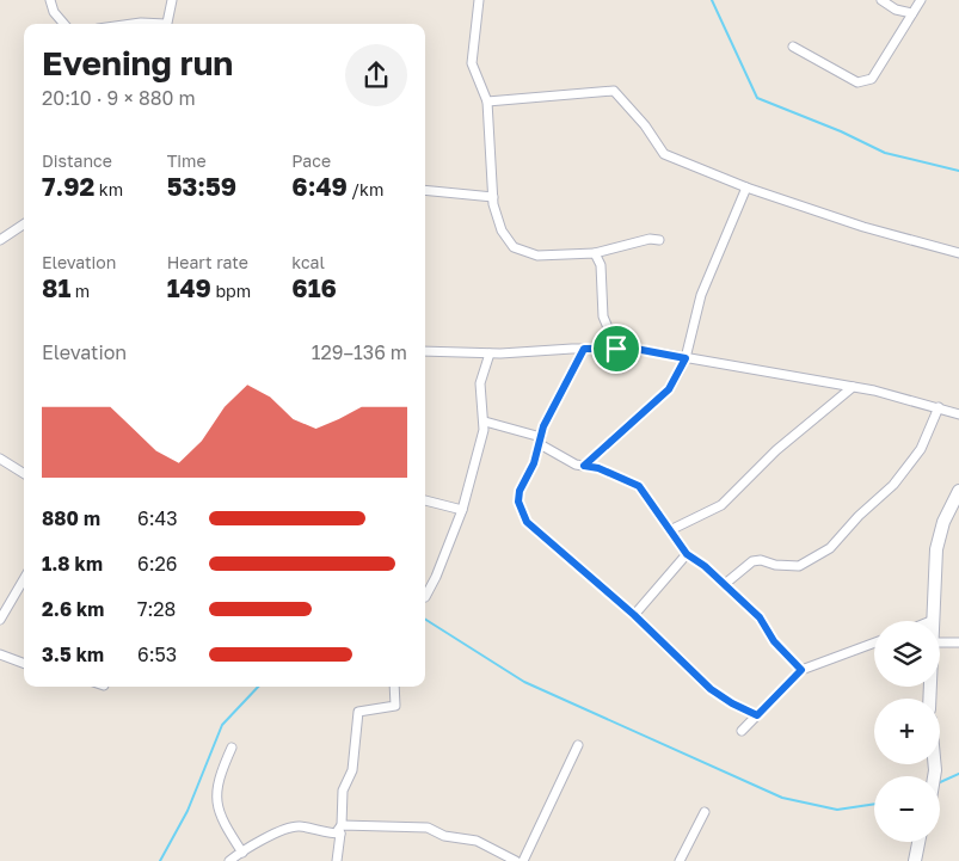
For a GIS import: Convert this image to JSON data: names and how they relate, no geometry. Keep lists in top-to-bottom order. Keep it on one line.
{"page":{"heading":["Evening run","20:10 · 9 × 880 m"],"stats":[["Distance","7.92 km"],["Time","53:59"],["Pace","6:49 /km"],["Elevation","81 m"],["Heart rate","149 bpm"],["kcal","616"]],"chart":["Elevation","129–136 m"],"list":[{"name":"880 m","note":"6:43"},{"name":"1.8 km","note":"6:26"},{"name":"2.6 km","note":"7:28"},{"name":"3.5 km","note":"6:53"}],"map_buttons":["+","−"]}}
